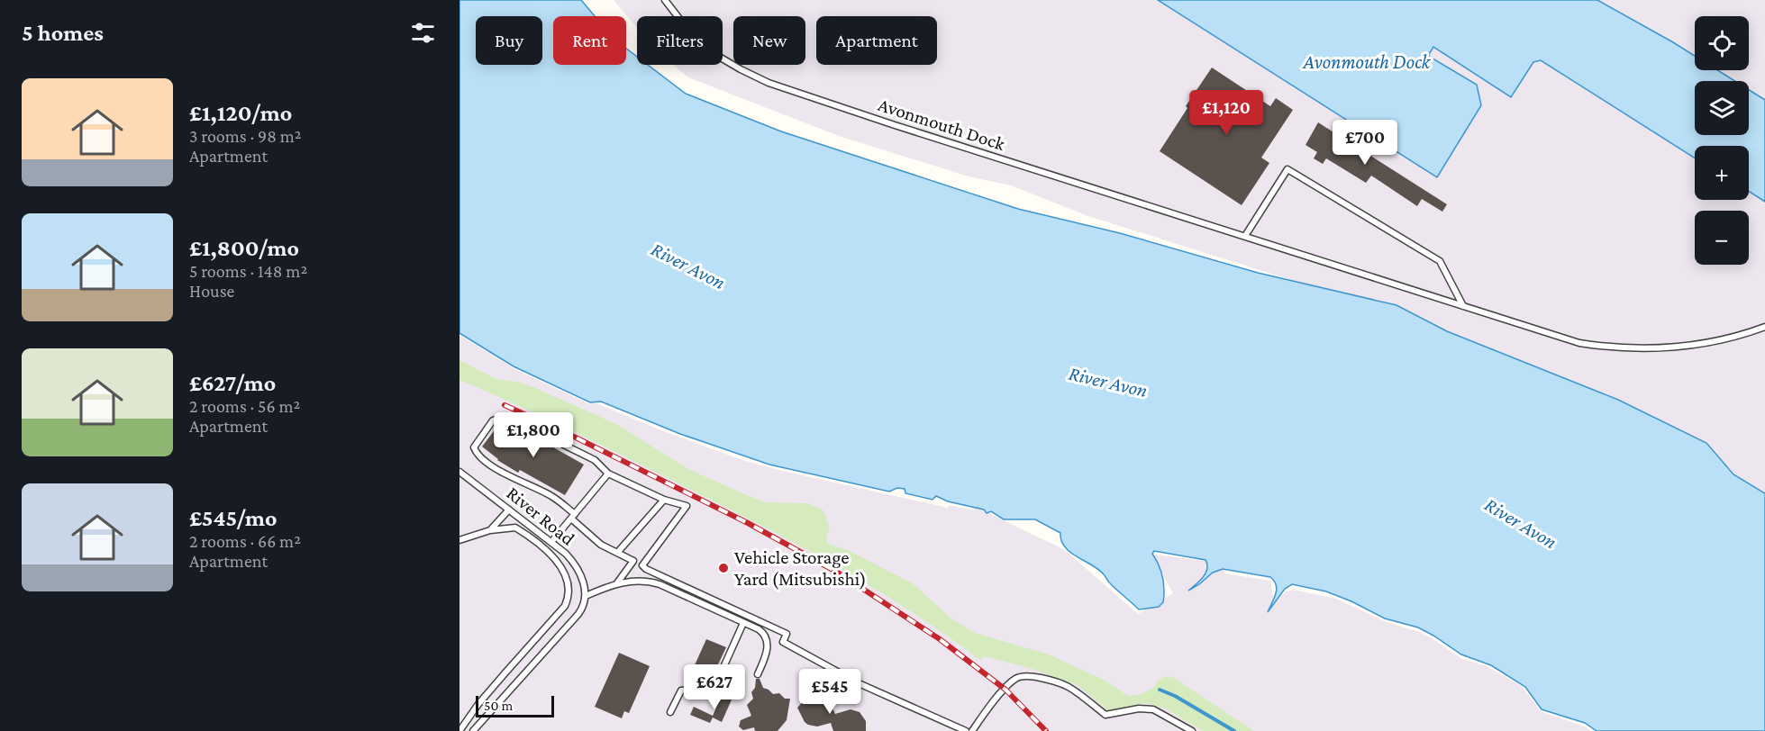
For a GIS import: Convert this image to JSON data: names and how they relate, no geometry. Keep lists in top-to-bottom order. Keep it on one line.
{"streets":{"lane":["Avonmouth Dock","River Road"]},"water":["Avonmouth Dock","River Avon"],"places":["Vehicle Storage Yard (Mitsubishi)"],"scale_bar":"50 m","page":{"heading":"5 homes","map_buttons":["+","−"],"chip":["Buy","Rent","Filters","New","Apartment"],"list":[{"name":"£1,120/mo","note":"3 rooms · 98 m² · Apartment"},{"name":"£1,800/mo","note":"5 rooms · 148 m² · House"},{"name":"£627/mo","note":"2 rooms · 56 m² · Apartment"},{"name":"£545/mo","note":"2 rooms · 66 m² · Apartment"}],"price":["£1,120","£700","£1,800","£627","£545"],"scale":"50 m"}}
